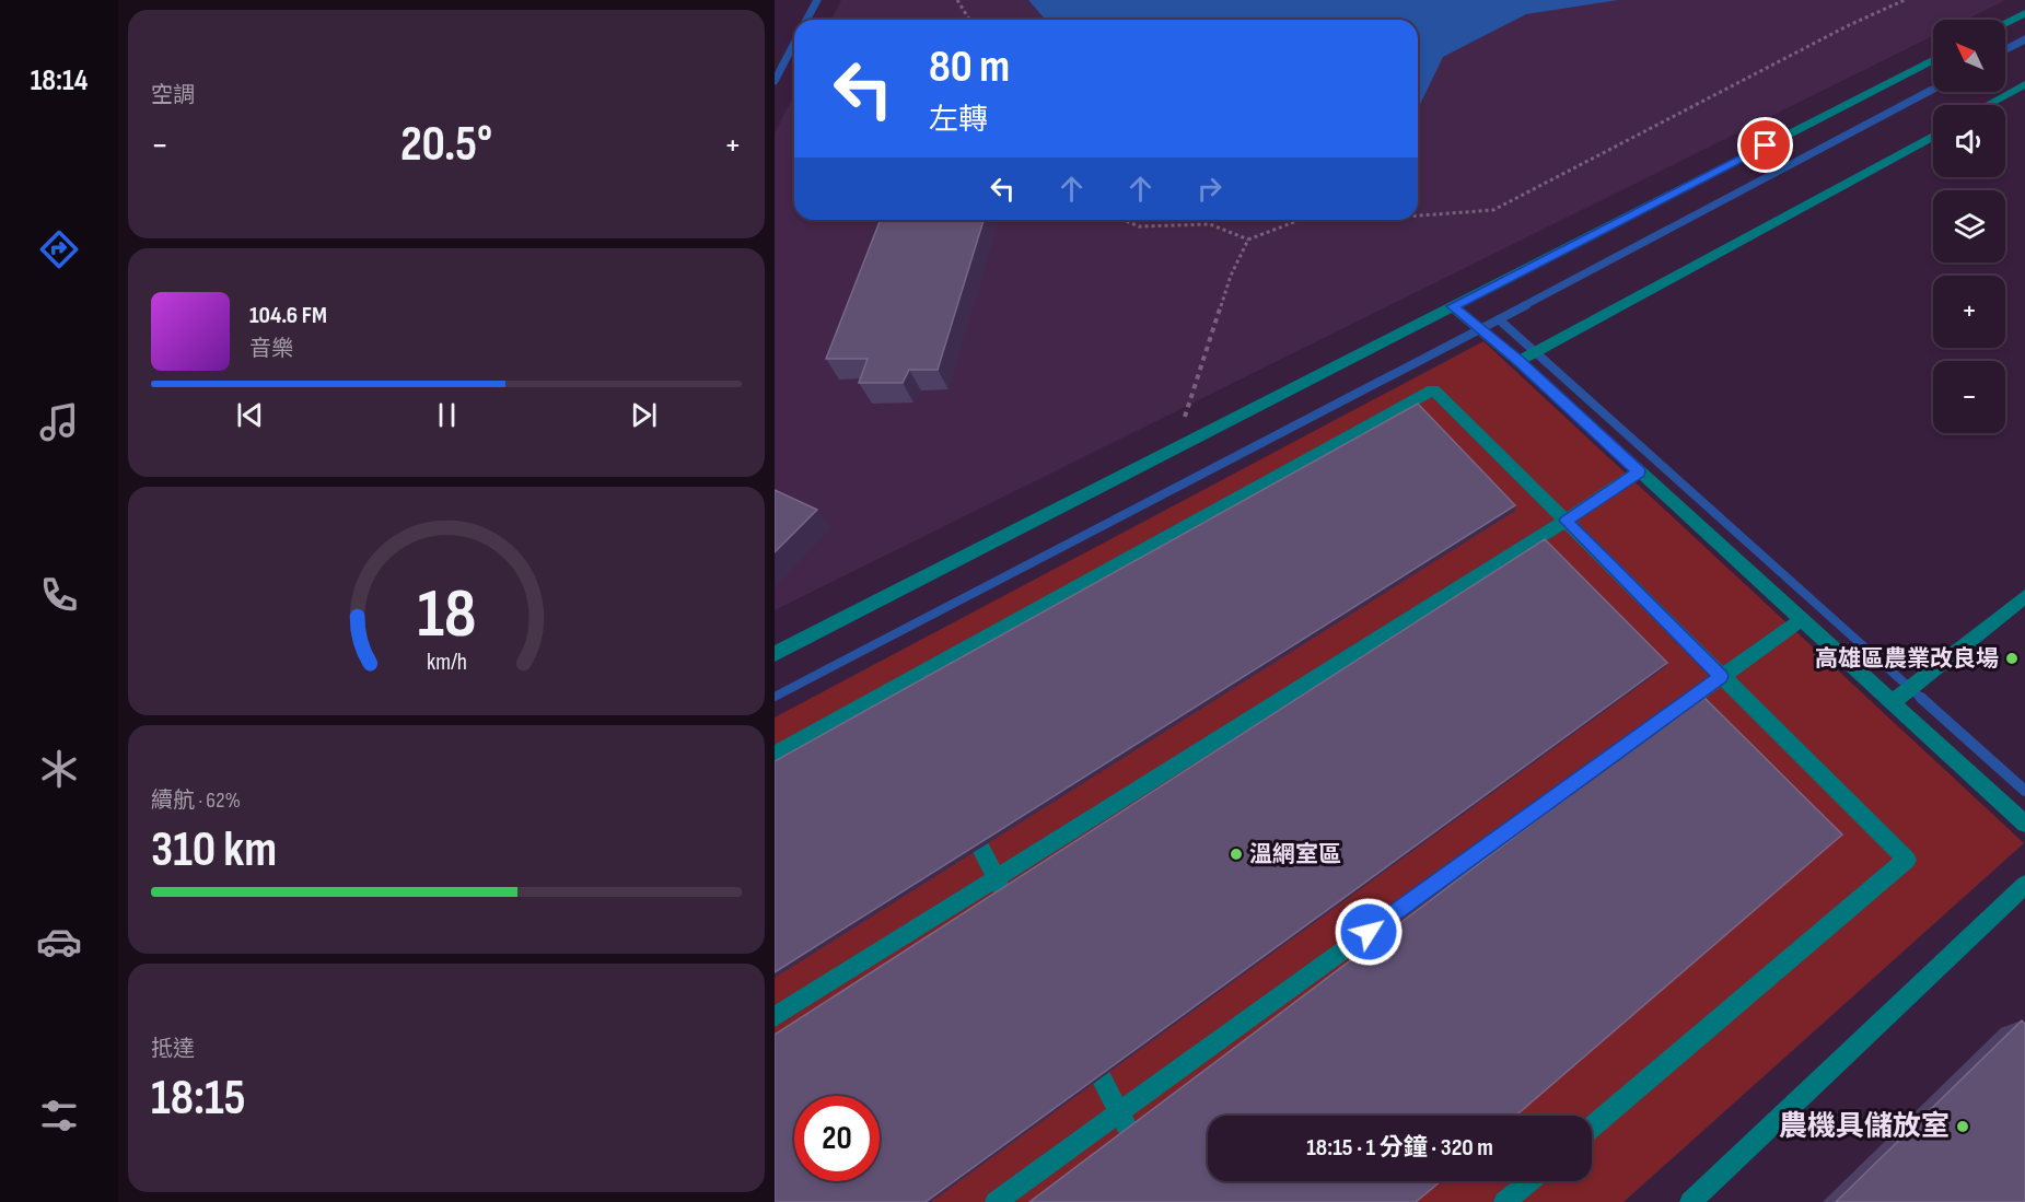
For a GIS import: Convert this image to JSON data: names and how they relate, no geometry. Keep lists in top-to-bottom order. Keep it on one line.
{"places":["高雄區農業改良場","溫網室區","農機具儲放室"],"north":"top left","page":{"tabs":"18:14","tile":["空調",["續航 · 62%","310 km"],["抵達","18:15"]],"map_buttons":["+","−"],"turn":["80 m","左轉"],"heat":["−","20.5°","+"],"song":["104.6 FM","音樂"],"limit":"20","trip":"18:15 · 1 分鐘 · 320 m","gauge":["18","km/h"]}}
